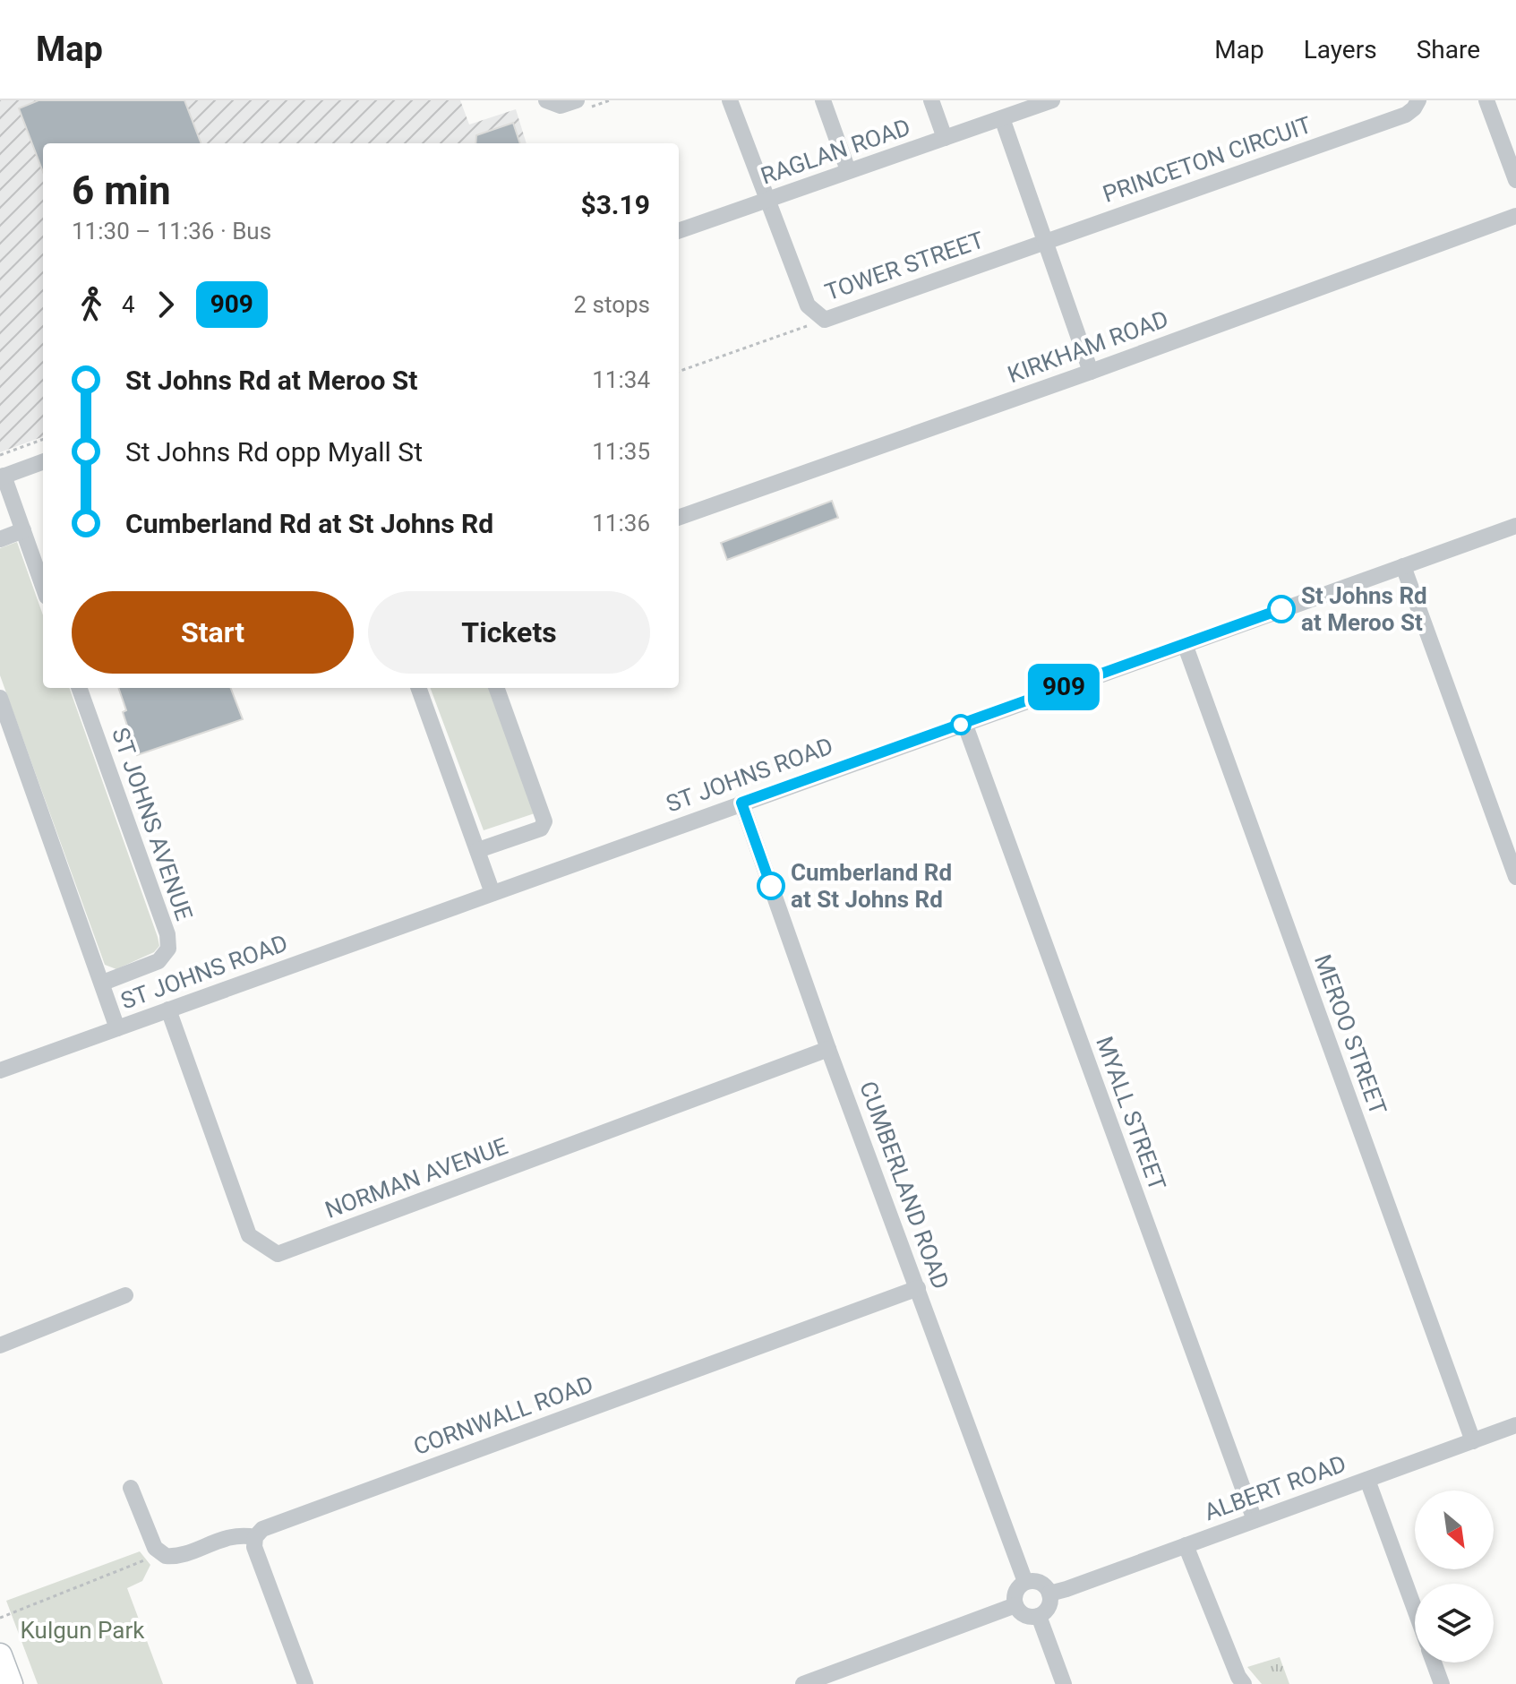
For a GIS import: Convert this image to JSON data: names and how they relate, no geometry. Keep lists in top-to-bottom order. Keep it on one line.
{"streets":{"street":["RAGLAN ROAD","PRINCETON CIRCUIT","TOWER STREET","KIRKHAM ROAD","ST JOHNS ROAD","ST JOHNS AVENUE","MEROO STREET","MYALL STREET","NORMAN AVENUE","CUMBERLAND ROAD","CORNWALL ROAD","ALBERT ROAD"]},"crossings":[["RAGLAN ROAD","TOWER STREET"],["PRINCETON CIRCUIT","TOWER STREET"],["ST JOHNS ROAD","MEROO STREET"],["ST JOHNS ROAD","MYALL STREET"],["ST JOHNS ROAD","NORMAN AVENUE"],["ST JOHNS ROAD","CUMBERLAND ROAD"],["MEROO STREET","ALBERT ROAD"],["MYALL STREET","ALBERT ROAD"],["NORMAN AVENUE","CUMBERLAND ROAD"],["CUMBERLAND ROAD","CORNWALL ROAD"],["CUMBERLAND ROAD","ALBERT ROAD"]],"parks":["Kulgun Park"],"places":["St Johns Rd at Meroo St","Cumberland Rd at St Johns Rd"],"lines":["bus line 909"],"north":"bottom right","page":{"header":"Map","nav":["Map","Layers","Share"],"on_map":"909","heading":["6 min","11:30 – 11:36 · Bus","$3.19"],"legs":["4","909","2 stops"],"list":[{"name":"St Johns Rd at Meroo St","value":"11:34"},{"name":"St Johns Rd opp Myall St","value":"11:35"},{"name":"Cumberland Rd at St Johns Rd","value":"11:36"}],"buttons":["Start","Tickets"]}}
